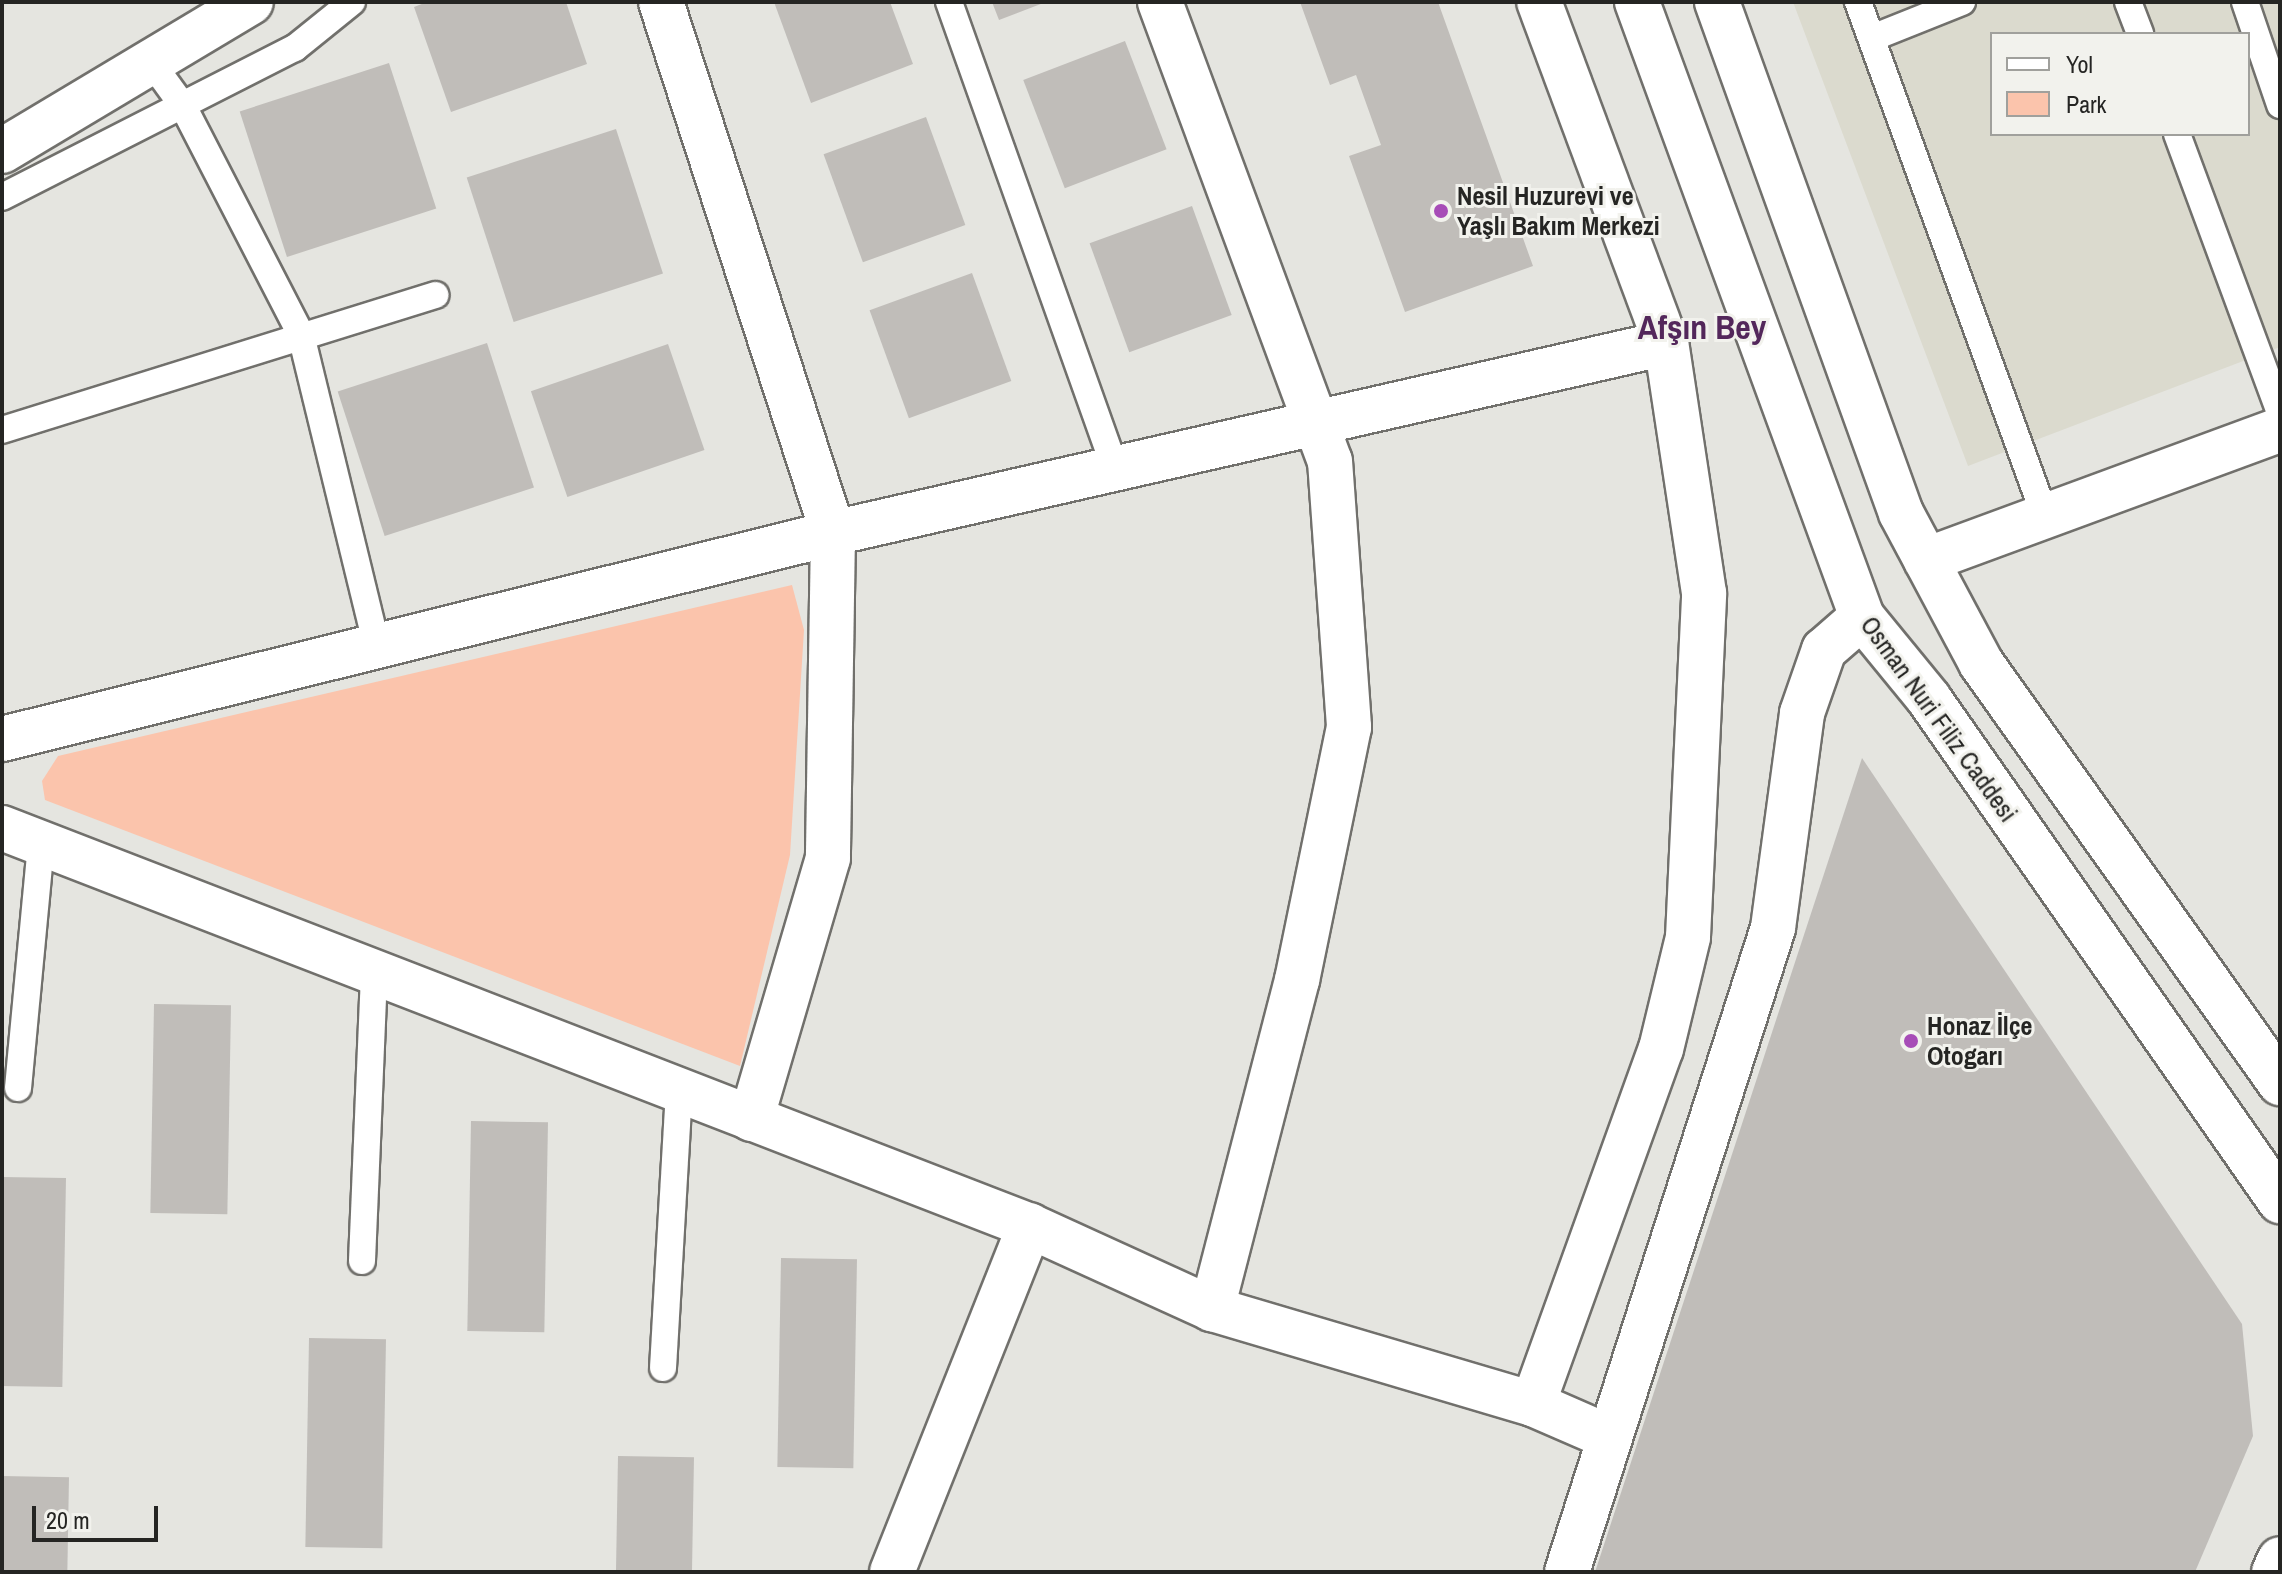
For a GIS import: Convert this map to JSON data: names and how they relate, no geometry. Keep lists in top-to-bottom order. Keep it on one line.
{"streets":{"street":["Osman Nuri Filiz Caddesi"]},"districts":["Afşın Bey"],"places":["Nesil Huzurevi ve Yaşlı Bakım Merkezi","Honaz İlçe Otogarı"],"legend":["Yol","Park"],"scale_bar":"20 m"}
